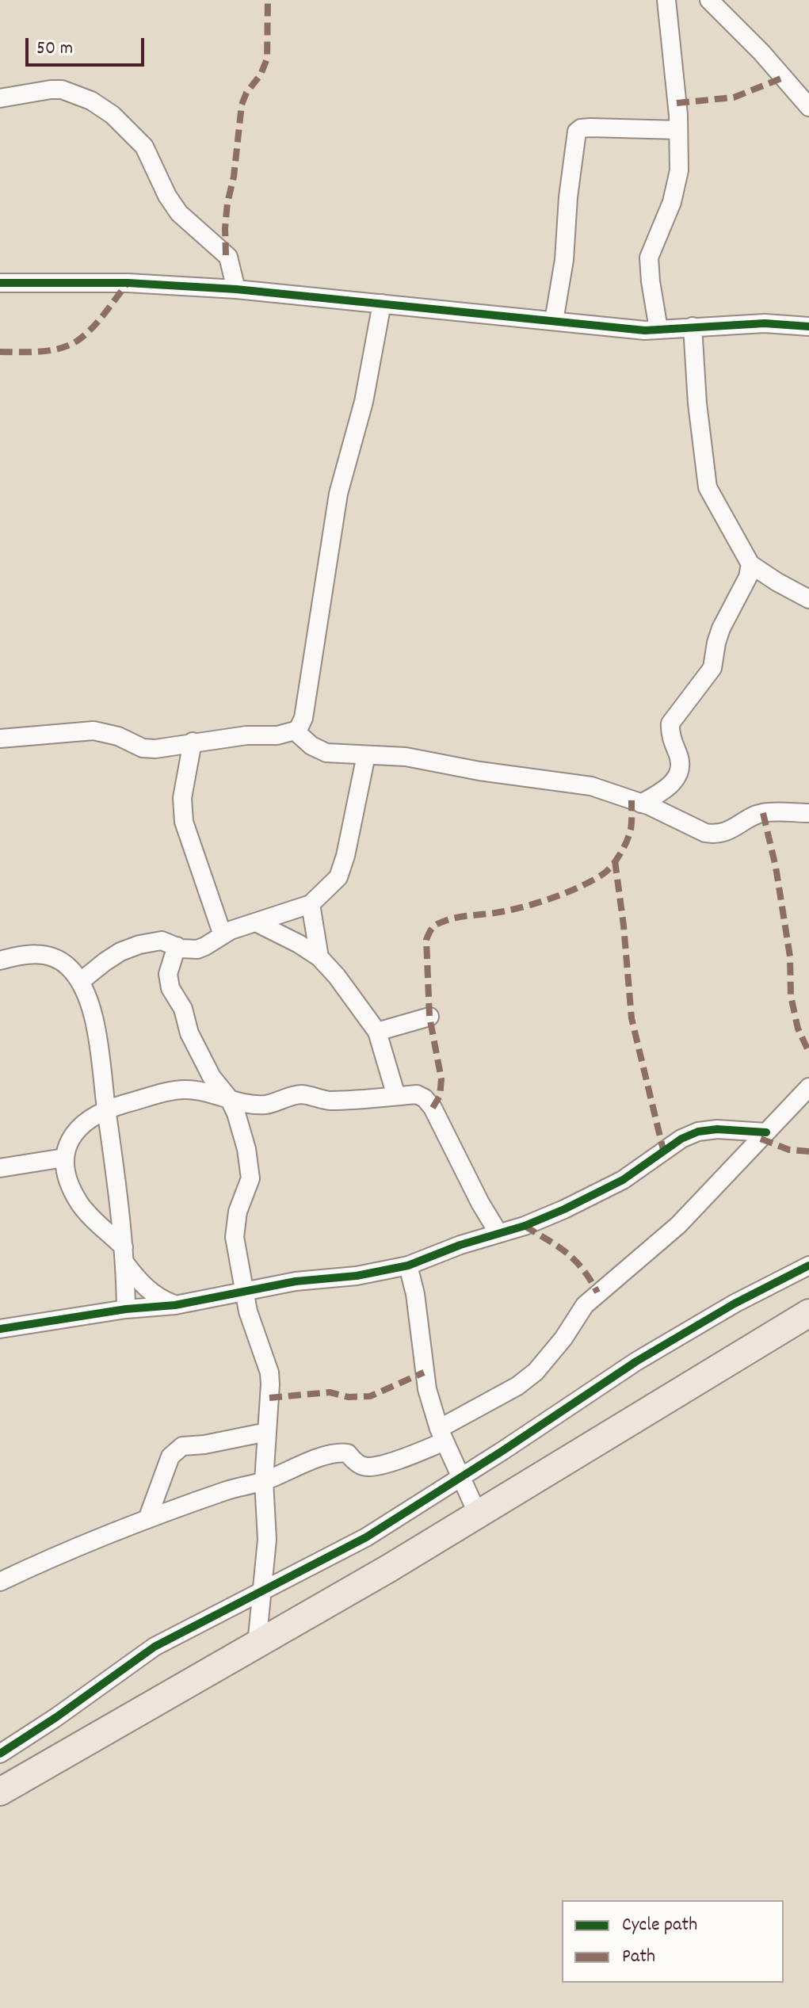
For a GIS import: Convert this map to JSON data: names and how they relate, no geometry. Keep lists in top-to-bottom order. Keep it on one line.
{"legend":["Cycle path","Path"],"scale_bar":"50 m"}
